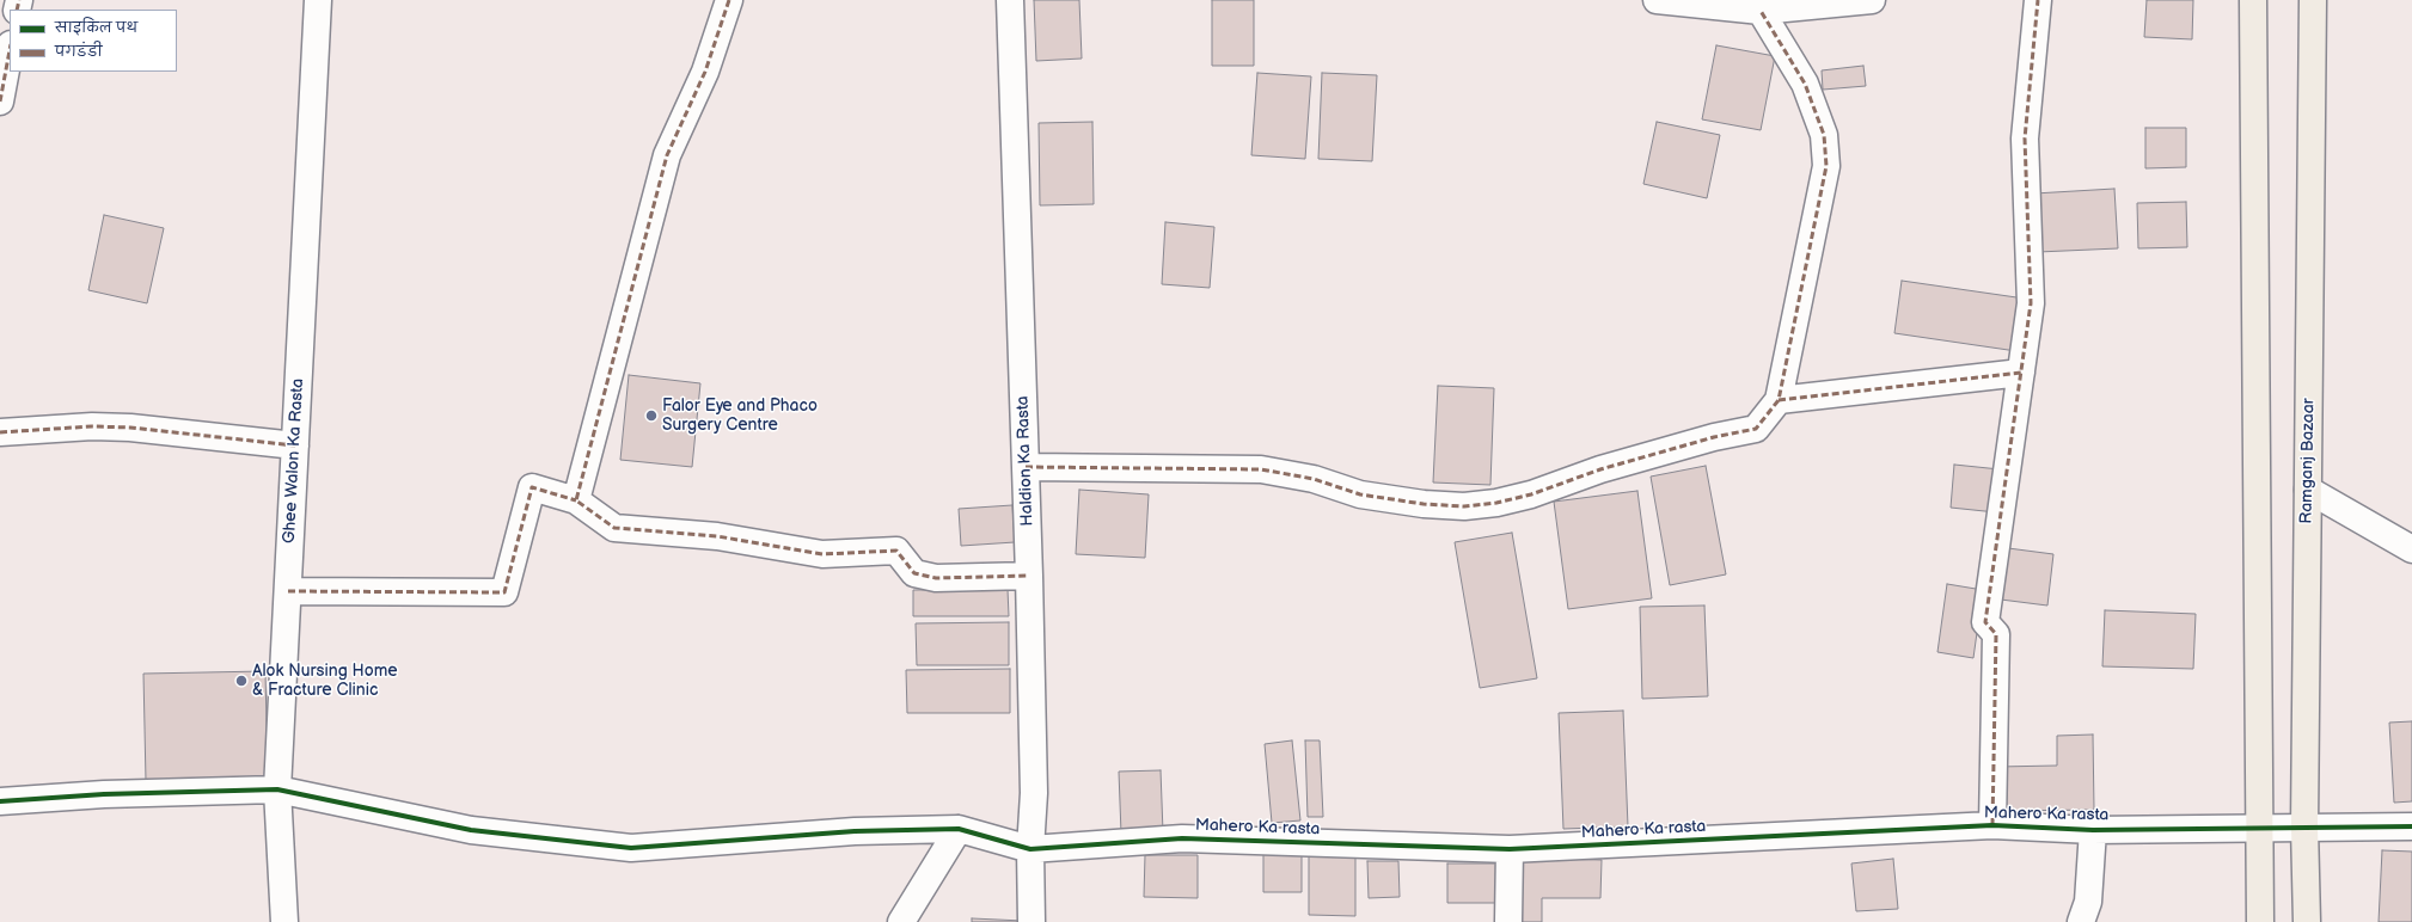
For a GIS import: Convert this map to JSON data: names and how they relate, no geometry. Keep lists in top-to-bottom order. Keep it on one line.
{"streets":{"main road":["Ramganj Bazaar"],"street":["Ghee Walon Ka Rasta","Haldion Ka Rasta","Mahero Ka rasta"]},"crossings":[["Ghee Walon Ka Rasta","Mahero Ka rasta"],["Haldion Ka Rasta","Mahero Ka rasta"],["Ramganj Bazaar","Mahero Ka rasta"]],"places":["Falor Eye and Phaco Surgery Centre","Alok Nursing Home & Fracture Clinic"],"legend":["साइकिल पथ","पगडंडी"]}
